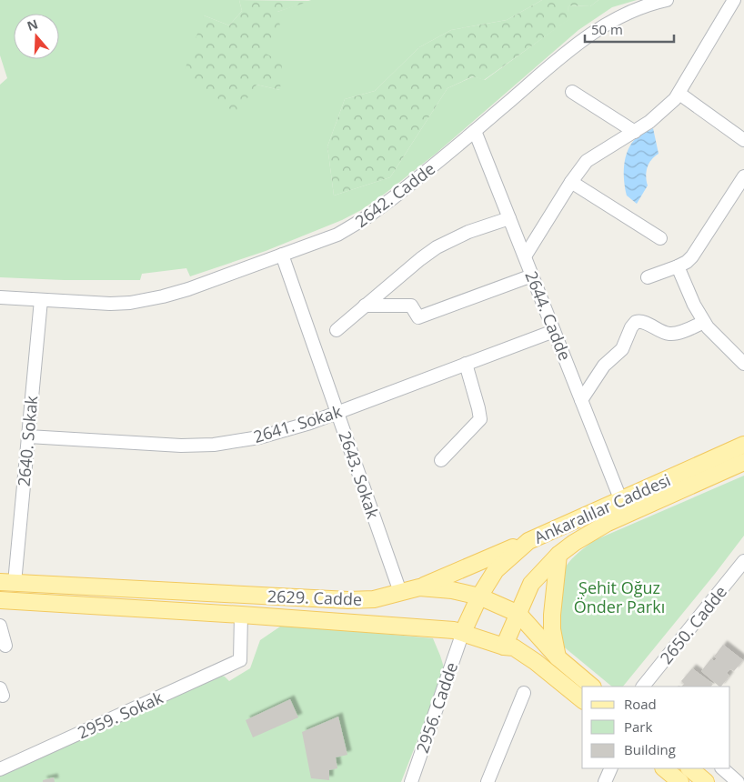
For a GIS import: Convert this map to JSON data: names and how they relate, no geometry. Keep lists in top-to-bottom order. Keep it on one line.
{"streets":{"main road":["Ankaralılar Caddesi","2629. Cadde"],"street":["2642. Cadde","2644. Cadde","2641. Sokak","2640. Sokak","2643. Sokak","2650. Cadde","2956. Cadde","2959. Sokak"]},"crossings":[["2642. Cadde","2644. Cadde"],["2642. Cadde","2640. Sokak"],["2642. Cadde","2643. Sokak"],["2644. Cadde","2641. Sokak"],["2644. Cadde","Ankaralılar Caddesi"],["2641. Sokak","2640. Sokak"],["2641. Sokak","2643. Sokak"],["2640. Sokak","2629. Cadde"],["2643. Sokak","2629. Cadde"],["Ankaralılar Caddesi","2629. Cadde"],["Ankaralılar Caddesi","2956. Cadde"],["2629. Cadde","2956. Cadde"],["2629. Cadde","2959. Sokak"]],"parks":["Şehit Oğuz Önder Parkı"],"legend":["Road","Park","Building"],"scale_bar":"50 m","north":"top"}
